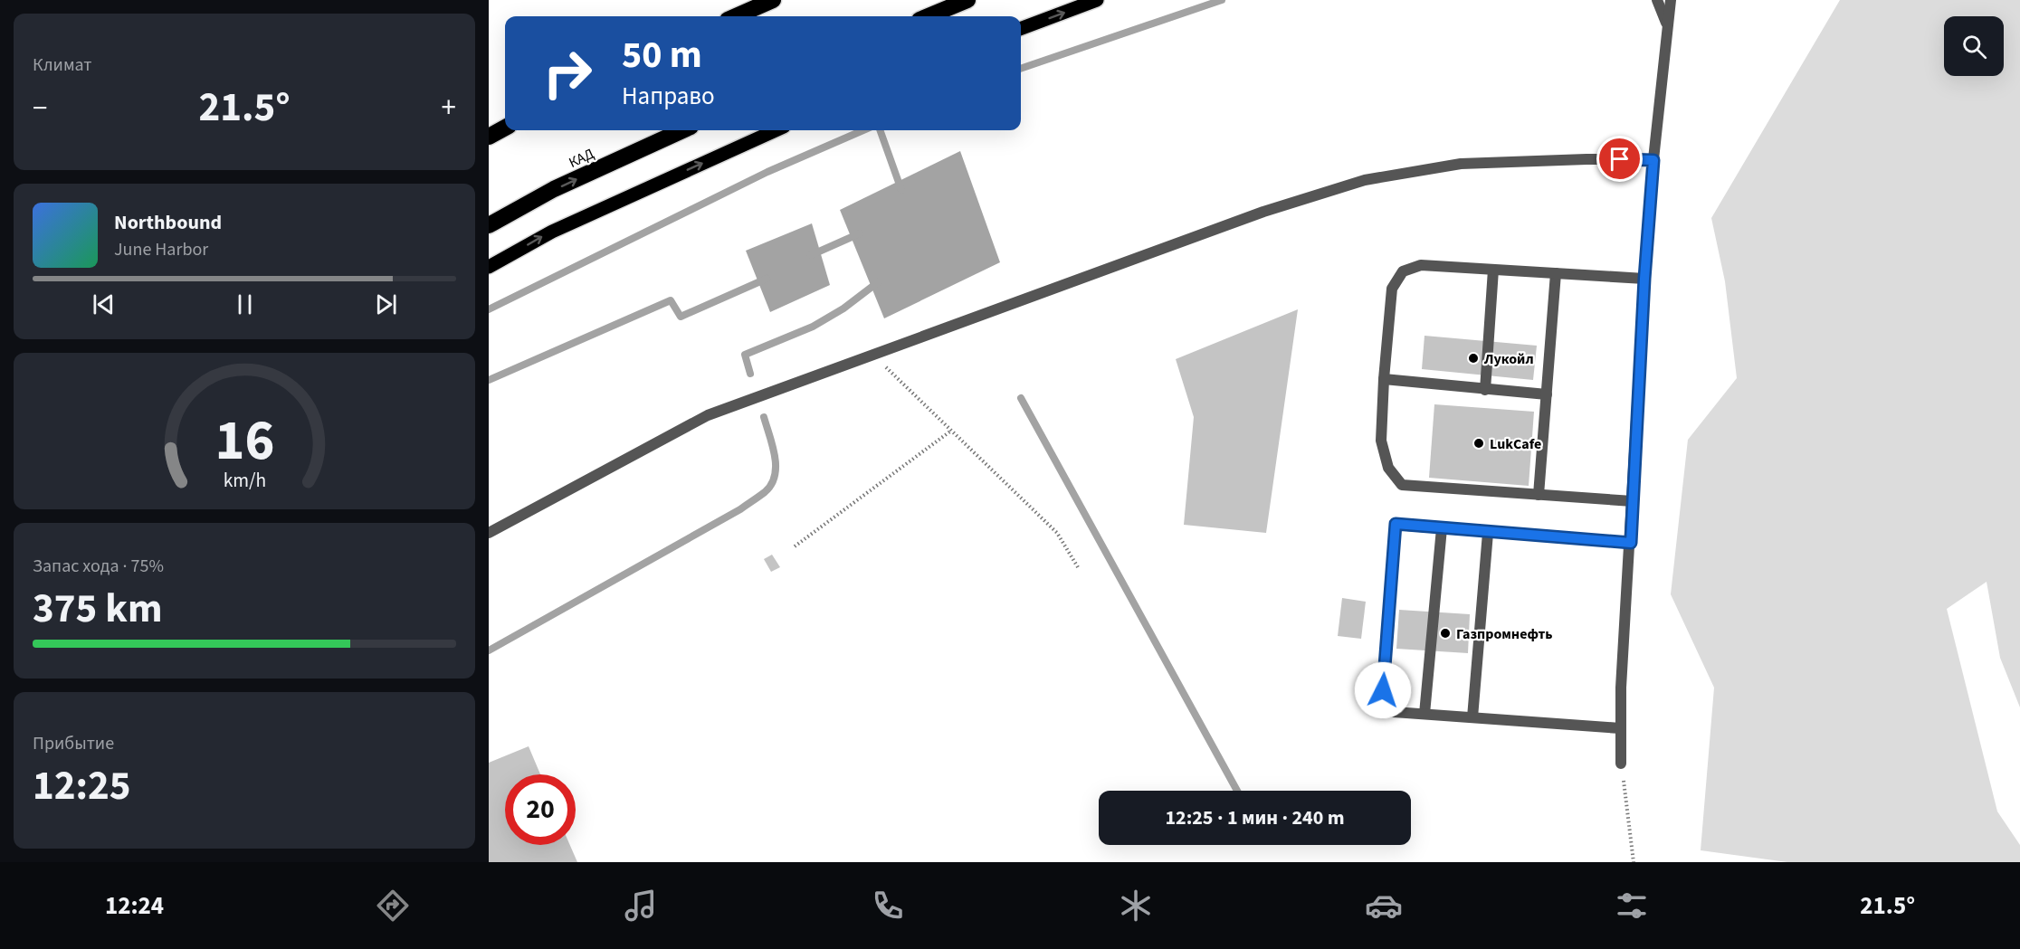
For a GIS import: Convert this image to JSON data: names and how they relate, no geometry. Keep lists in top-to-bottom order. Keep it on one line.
{"streets":{"highway":["КАД"]},"one_way":["КАД"],"places":["Лукойл","LukCafe","Газпромнефть"],"page":{"tile":["Климат",["Запас хода · 75%","375 km"],["Прибытие","12:25"]],"turn":["50 m","Направо"],"heat":["−","21.5°","+"],"song":["Northbound","June Harbor"],"limit":"20","trip":"12:25 · 1 мин · 240 m","tabs":["12:24","21.5°"],"gauge":["16","km/h"]}}
